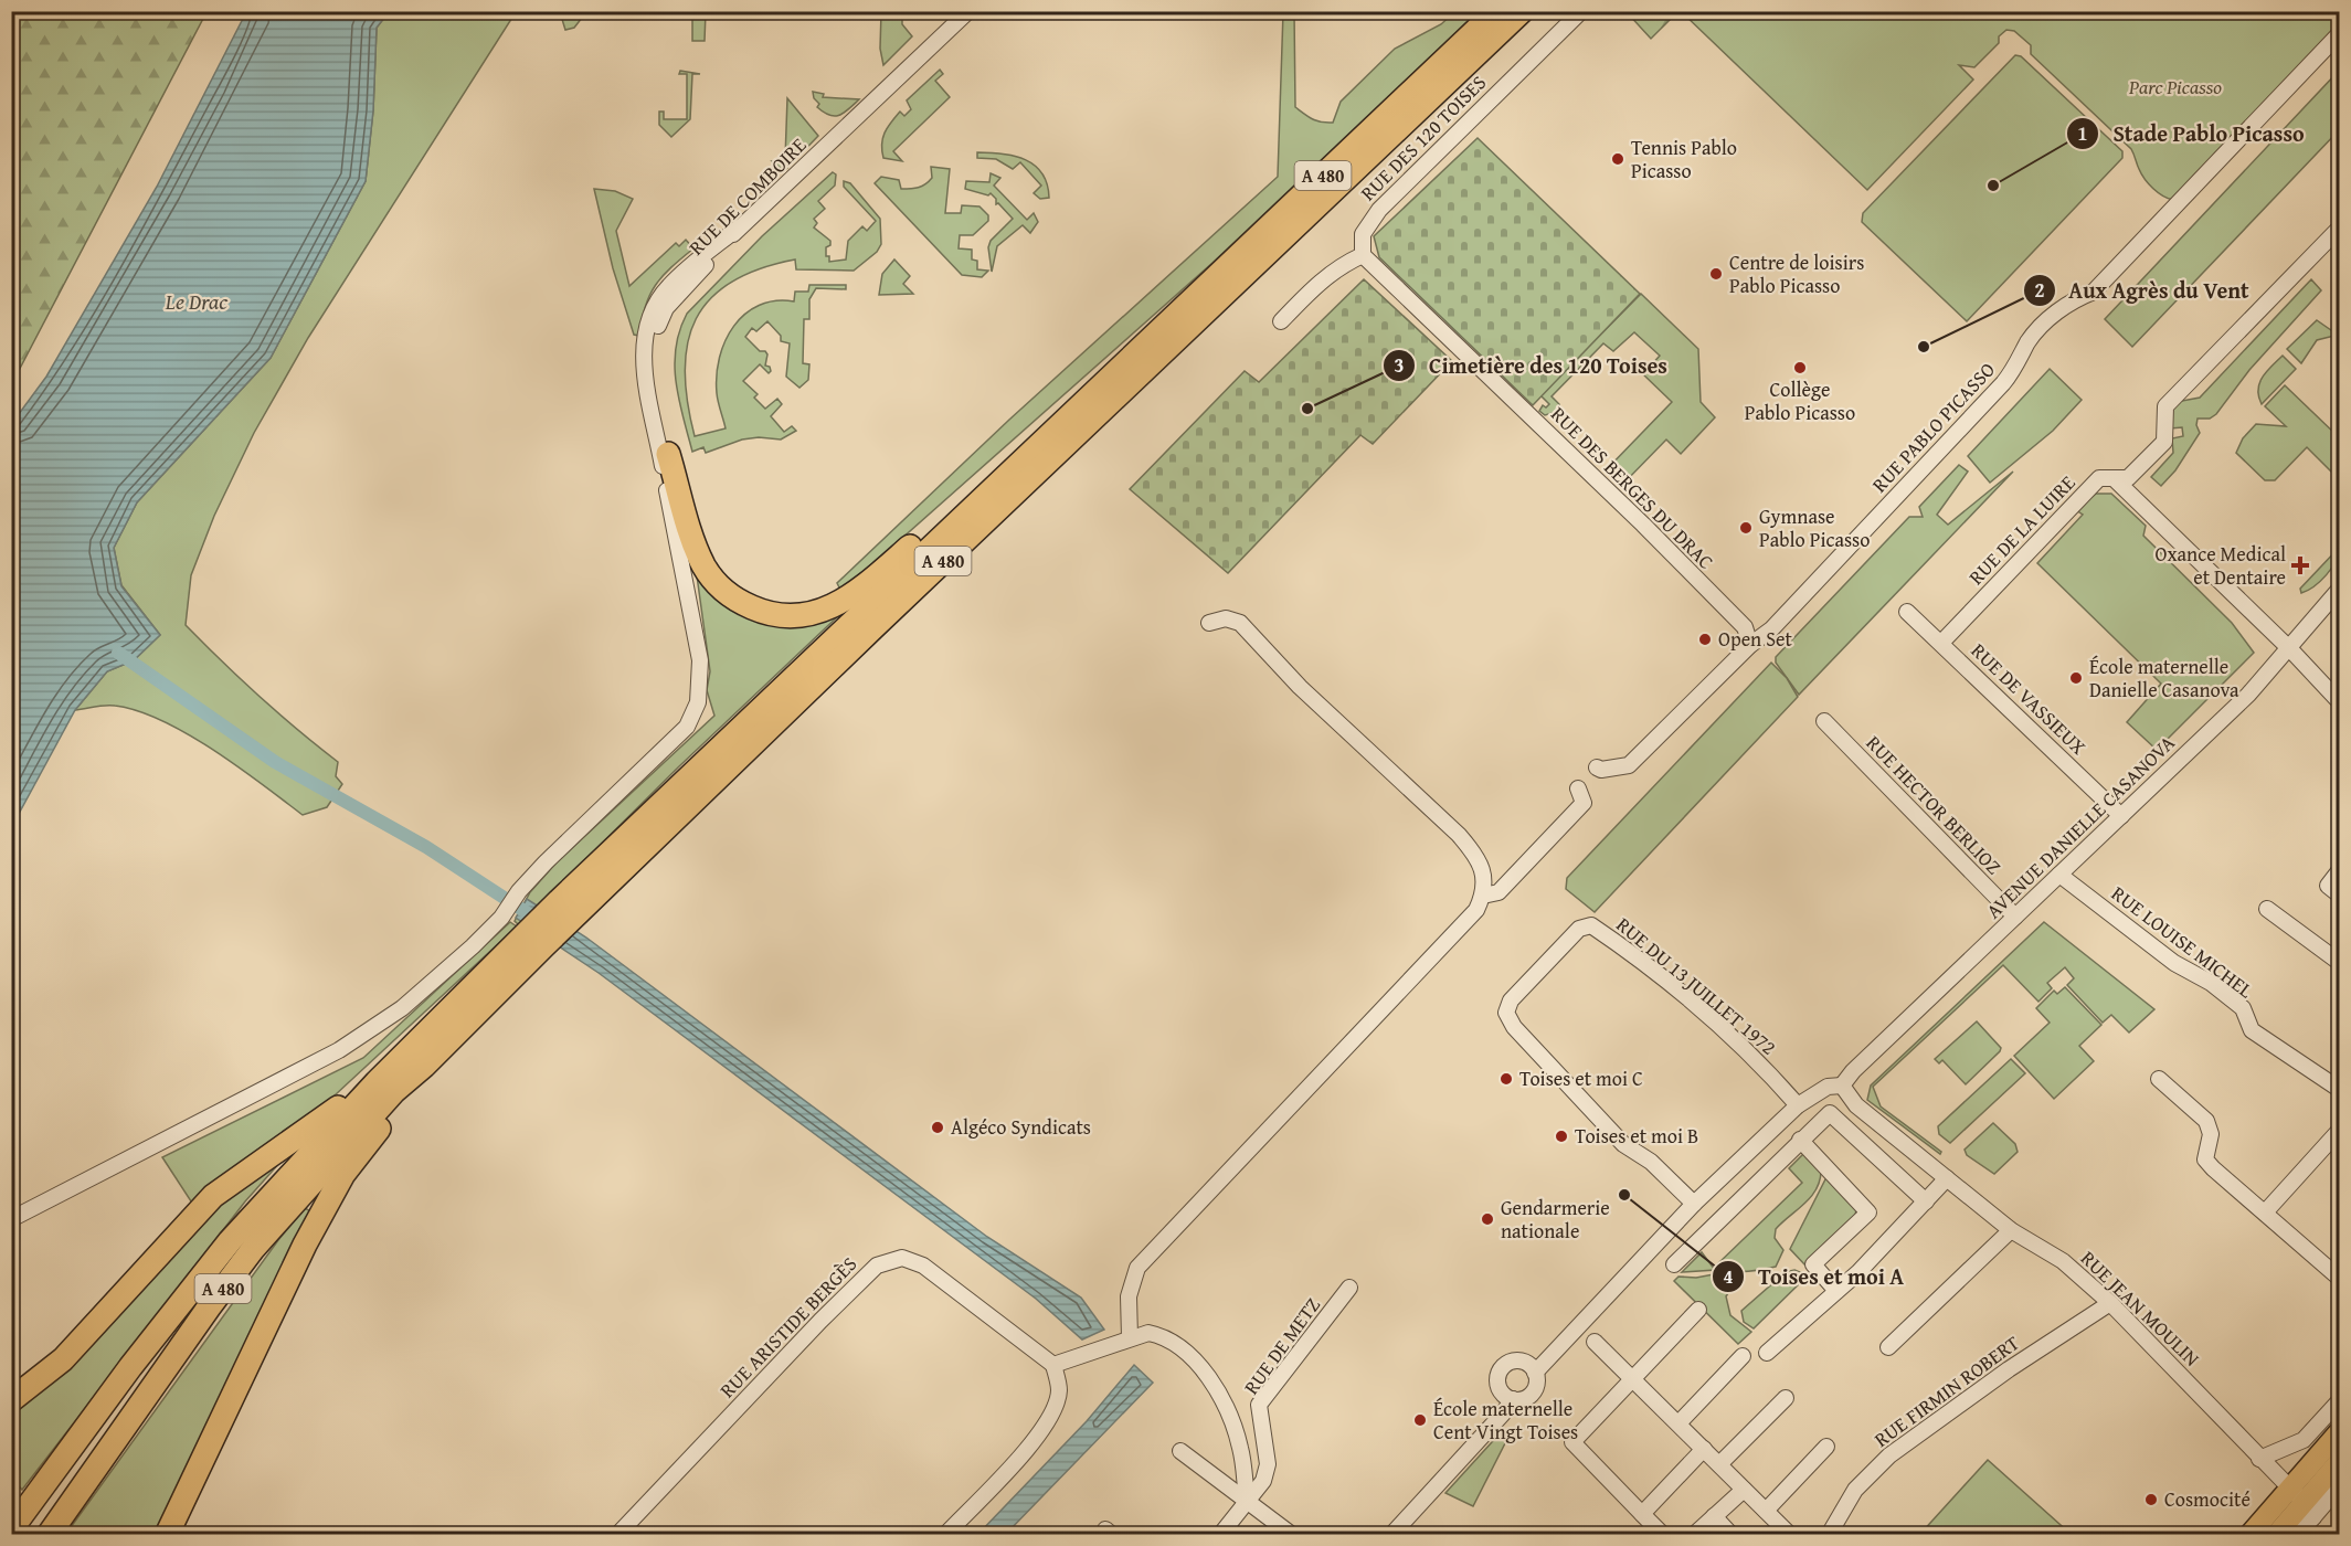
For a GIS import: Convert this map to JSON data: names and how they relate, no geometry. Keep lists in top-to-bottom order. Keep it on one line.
{"streets":{"highway":["A 480"],"street":["RUE DES 120 TOISES","RUE DE COMBOIRE","RUE PABLO PICASSO","RUE DES BERGES DU DRAC","RUE DE LA LUIRE","RUE DE VASSIEUX","RUE HECTOR BERLIOZ","AVENUE DANIELLE CASANOVA","RUE LOUISE MICHEL","RUE DU 13 JUILLET 1972","RUE JEAN MOULIN","RUE ARISTIDE BERGÈS","RUE DE METZ","RUE FIRMIN ROBERT"]},"crossings":[["RUE DES 120 TOISES","RUE DES BERGES DU DRAC"],["RUE PABLO PICASSO","RUE DES BERGES DU DRAC"],["RUE DE LA LUIRE","RUE DE VASSIEUX"],["RUE DE VASSIEUX","AVENUE DANIELLE CASANOVA"],["RUE HECTOR BERLIOZ","AVENUE DANIELLE CASANOVA"],["AVENUE DANIELLE CASANOVA","RUE LOUISE MICHEL"],["AVENUE DANIELLE CASANOVA","RUE JEAN MOULIN"],["RUE JEAN MOULIN","RUE FIRMIN ROBERT"]],"water":["Le Drac"],"parks":["Parc Picasso"],"places":{"other":["Tennis Pablo Picasso","Stade Pablo Picasso","Centre de loisirs Pablo Picasso","Aux Agrès du Vent","Collège Pablo Picasso","Cimetière des 120 Toises","Gymnase Pablo Picasso","Open Set","École maternelle Danielle Casanova","Toises et moi C","Algéco Syndicats","Toises et moi B","Toises et moi A","Gendarmerie nationale","École maternelle Cent Vingt Toises","Cosmocité"],"health":["Oxance Medical et Dentaire"]}}
